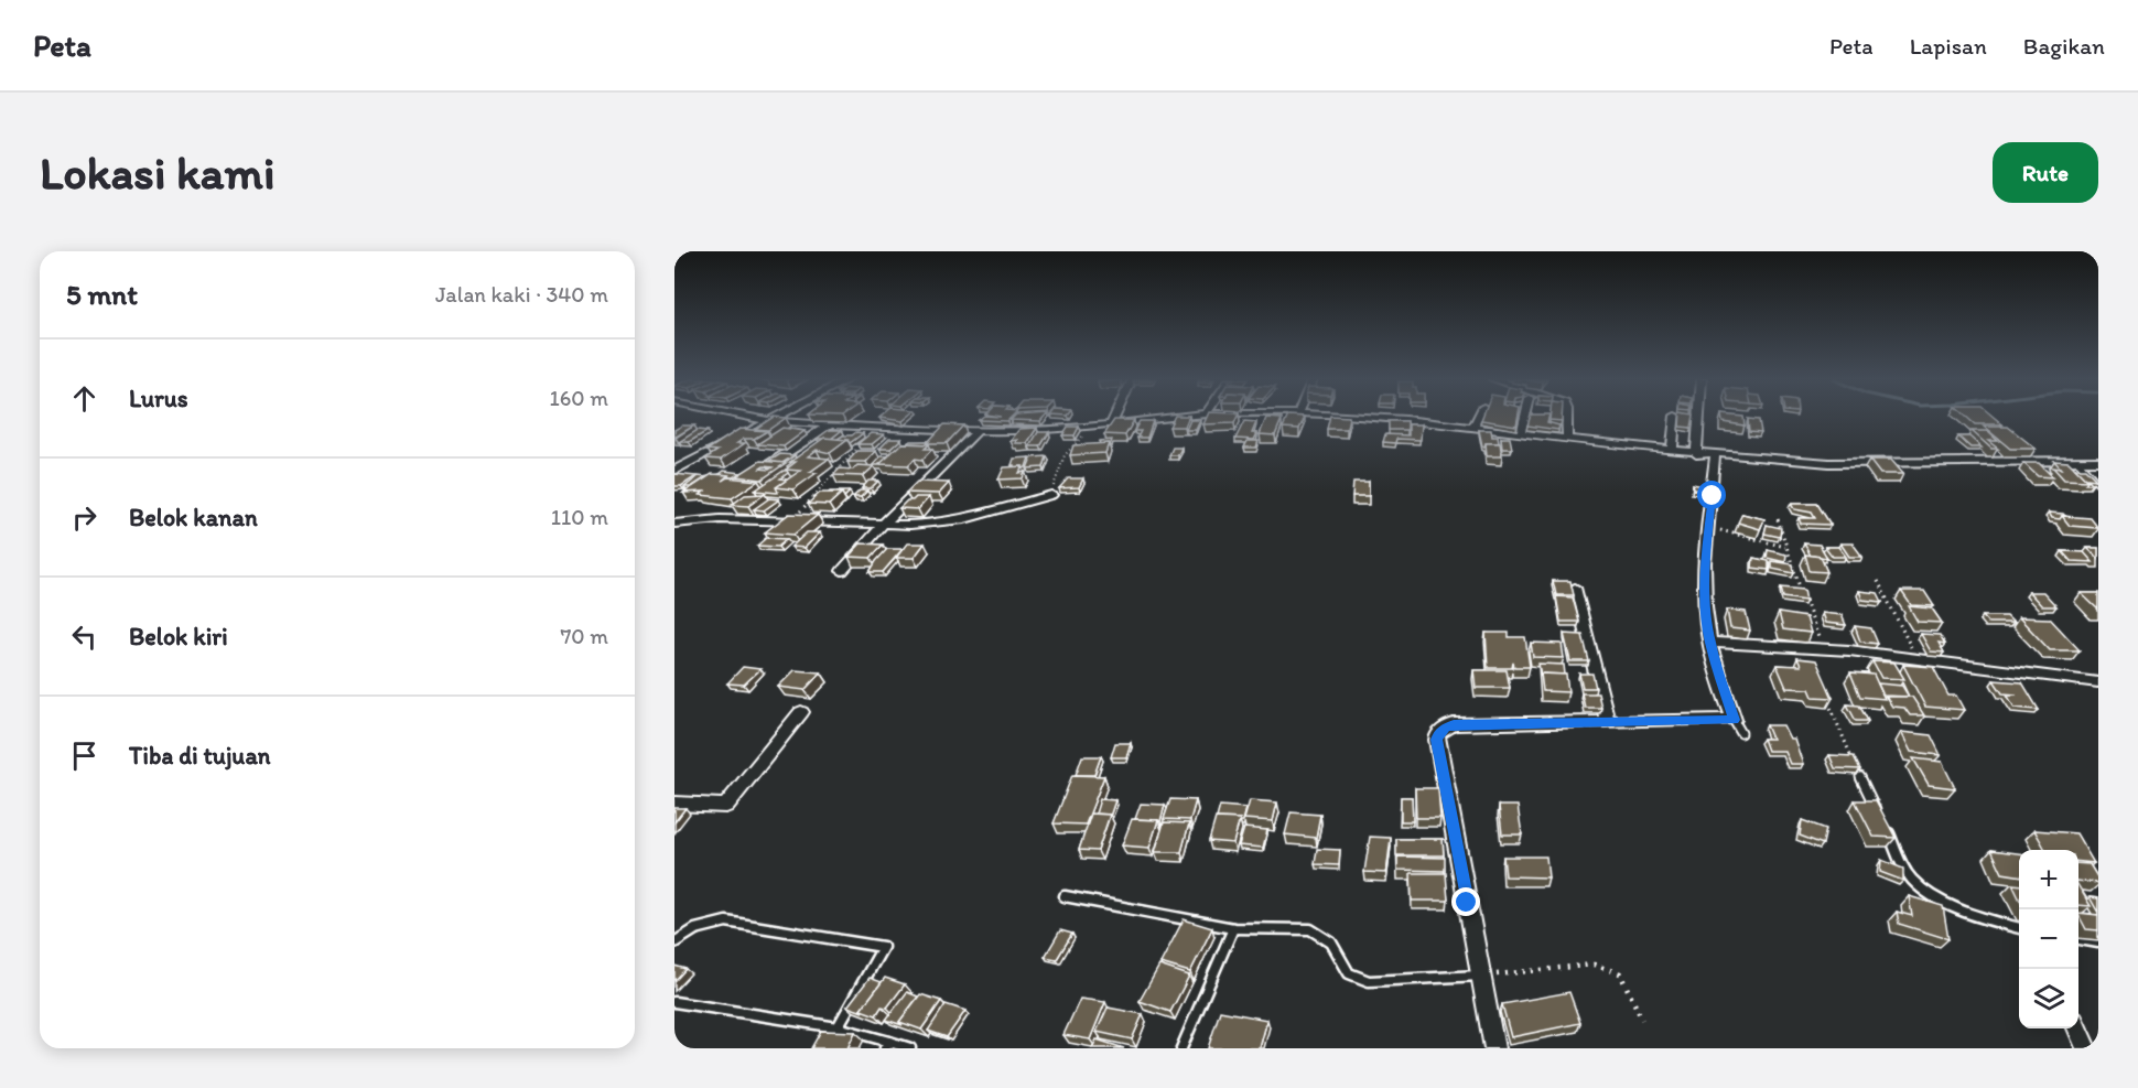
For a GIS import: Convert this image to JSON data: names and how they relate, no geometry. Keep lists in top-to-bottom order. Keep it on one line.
{"page":{"header":"Peta","nav":["Peta","Lapisan","Bagikan"],"buttons":"Rute","title":"Lokasi kami","heading":["5 mnt","Jalan kaki · 340 m"],"list":[["Lurus","160 m"],["Belok kanan","110 m"],["Belok kiri","70 m"],"Tiba di tujuan"],"map_buttons":["+","−"]}}
